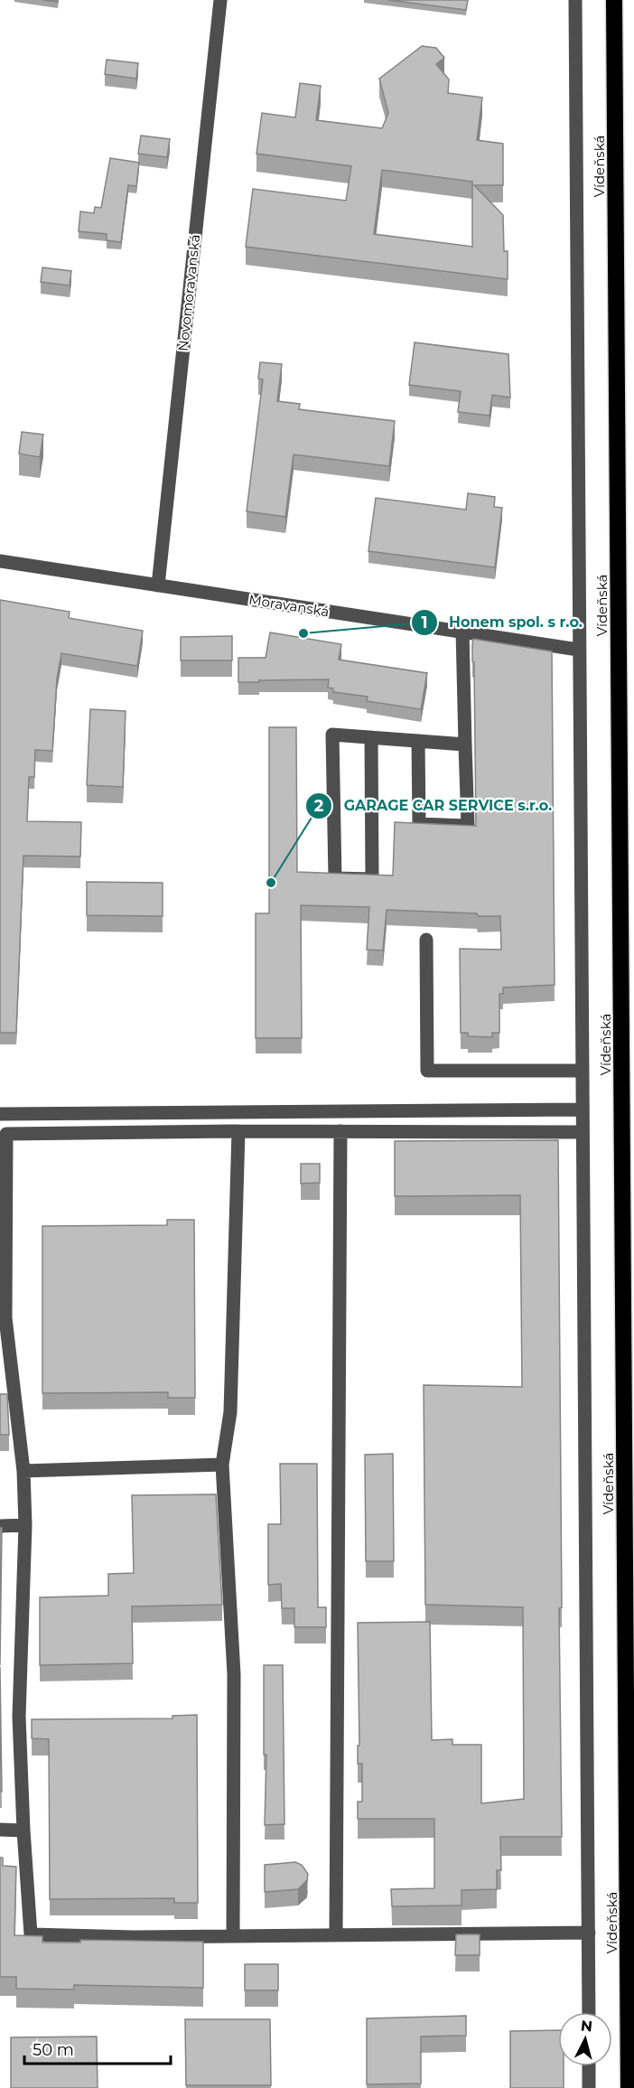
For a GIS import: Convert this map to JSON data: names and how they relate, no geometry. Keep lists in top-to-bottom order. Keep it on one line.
{"streets":{"highway":["Vídeňská"],"street":["Novomoravanská","Moravanská"]},"crossings":[["Vídeňská","Moravanská"],["Novomoravanská","Moravanská"]],"places":["Honem spol. s r.o.","GARAGE CAR SERVICE s.r.o."],"scale_bar":"50 m","north":"top"}
